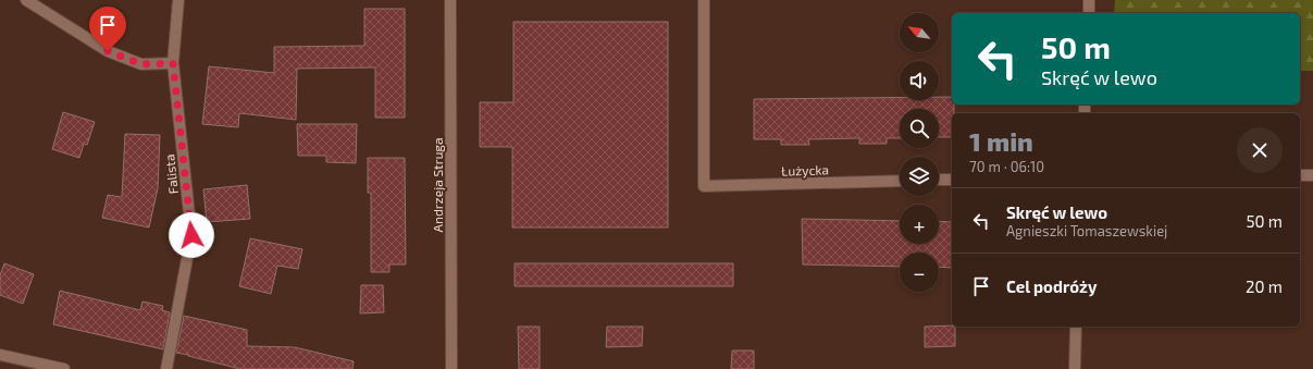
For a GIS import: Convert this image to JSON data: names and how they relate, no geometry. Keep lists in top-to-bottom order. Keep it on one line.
{"streets":{"street":["Łużycka","Falista","Andrzeja Struga"]},"north":"top left","page":{"map_buttons":["+","−"],"turn":["50 m","Skręć w lewo"],"heading":["1 min","70 m · 06:10"],"list":[{"name":"Skręć w lewo","note":"Agnieszki Tomaszewskiej","value":"50 m"},{"name":"Cel podróży","value":"20 m"}]}}
